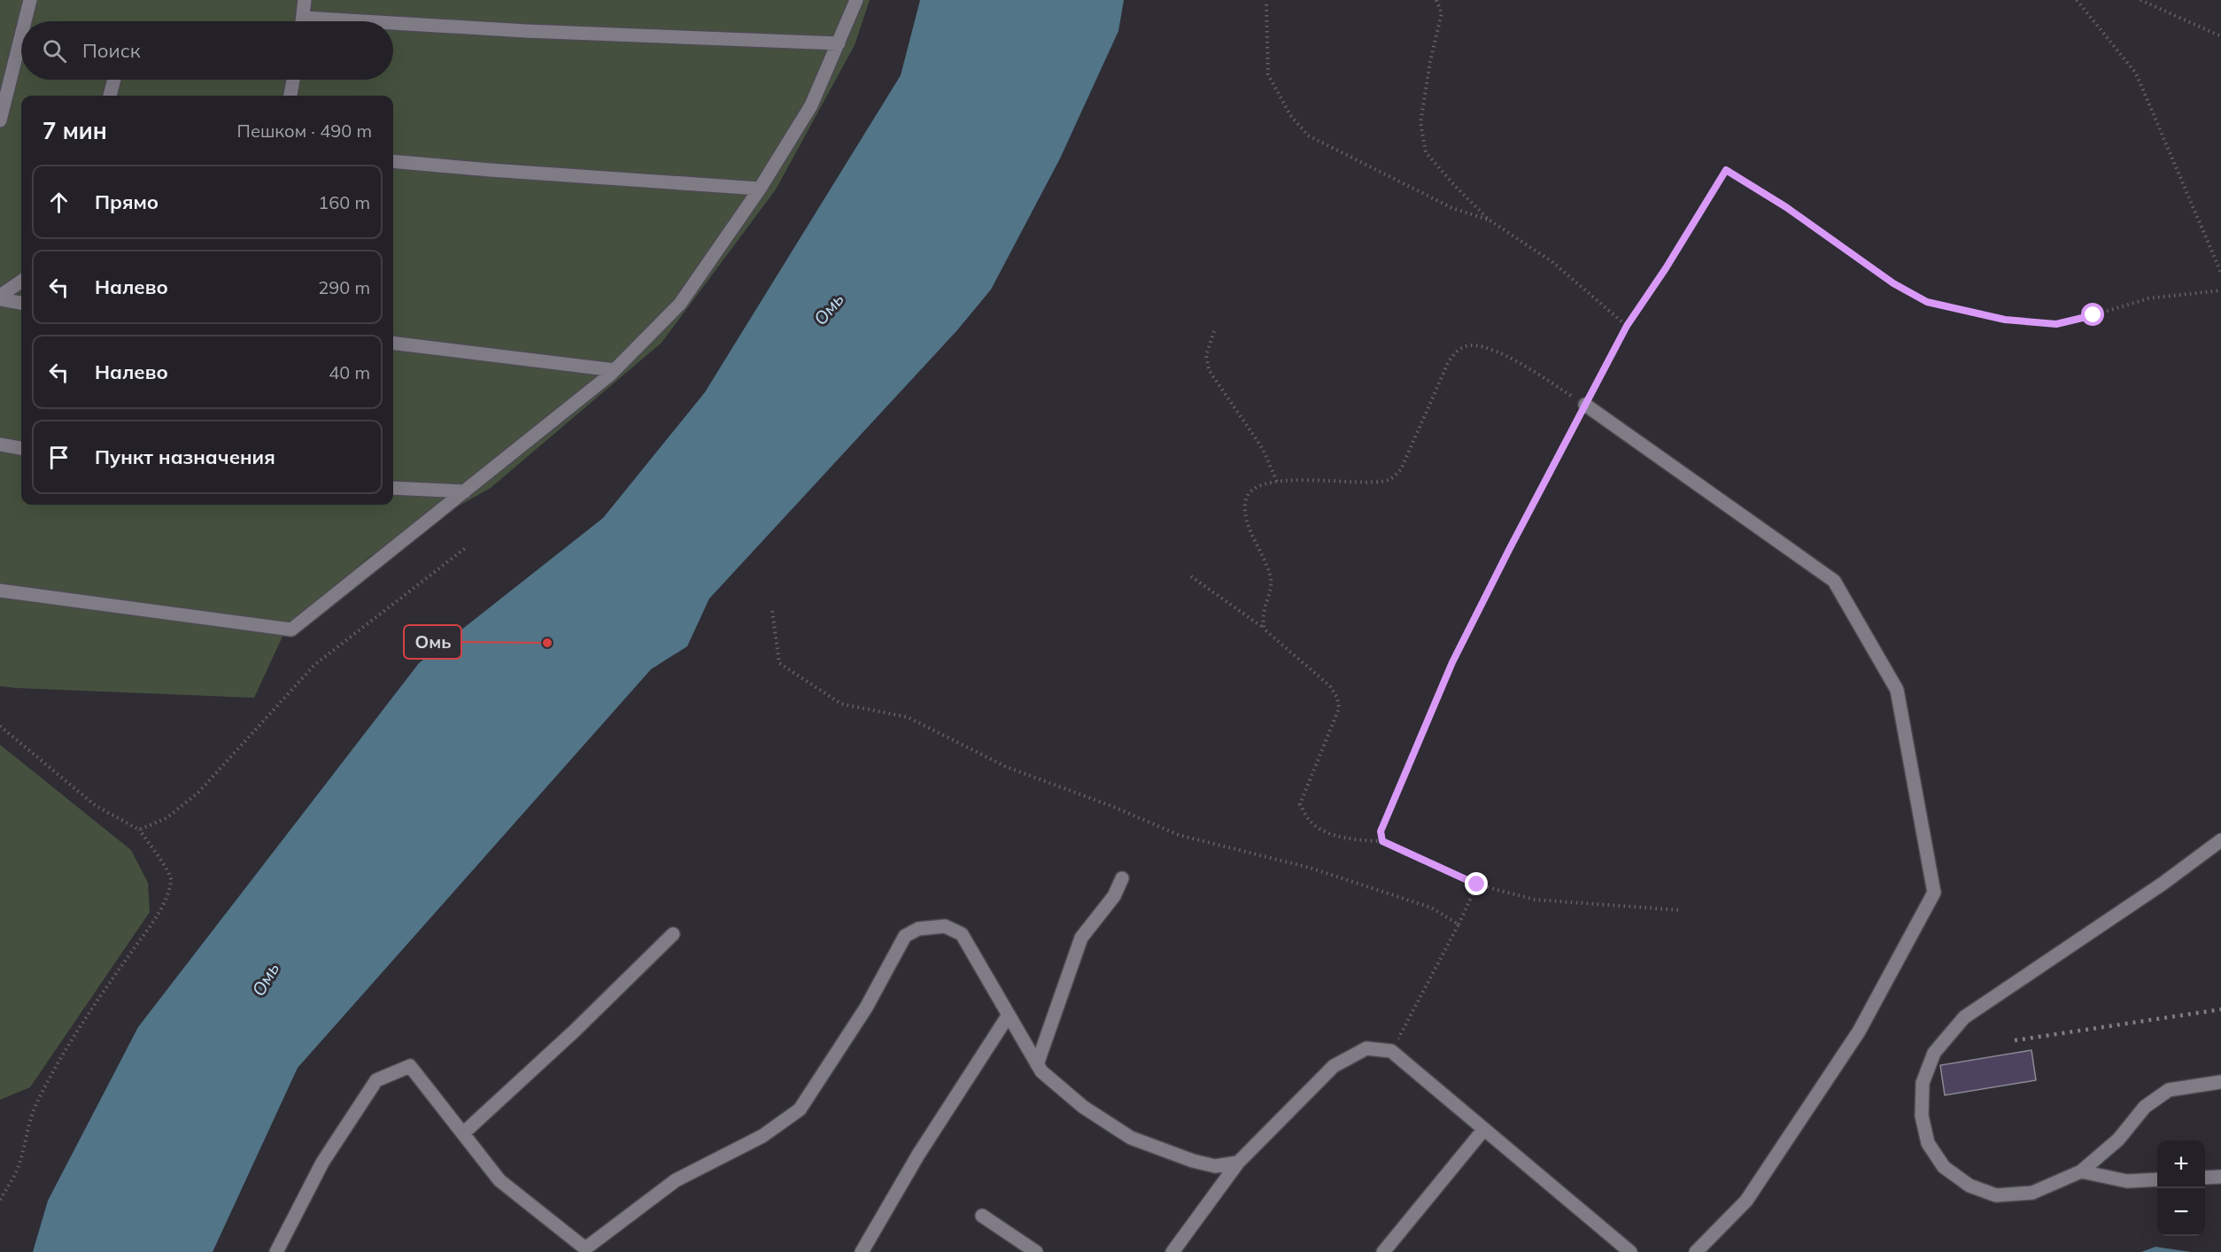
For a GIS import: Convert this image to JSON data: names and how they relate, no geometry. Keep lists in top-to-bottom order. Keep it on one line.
{"water":["Омь"],"places":["Омь"],"page":{"search":"Поиск","heading":["7 мин","Пешком · 490 m"],"list":[["Прямо","160 m"],["Налево","290 m"],["Налево","40 m"],"Пункт назначения"],"map_buttons":["+","−"]}}
